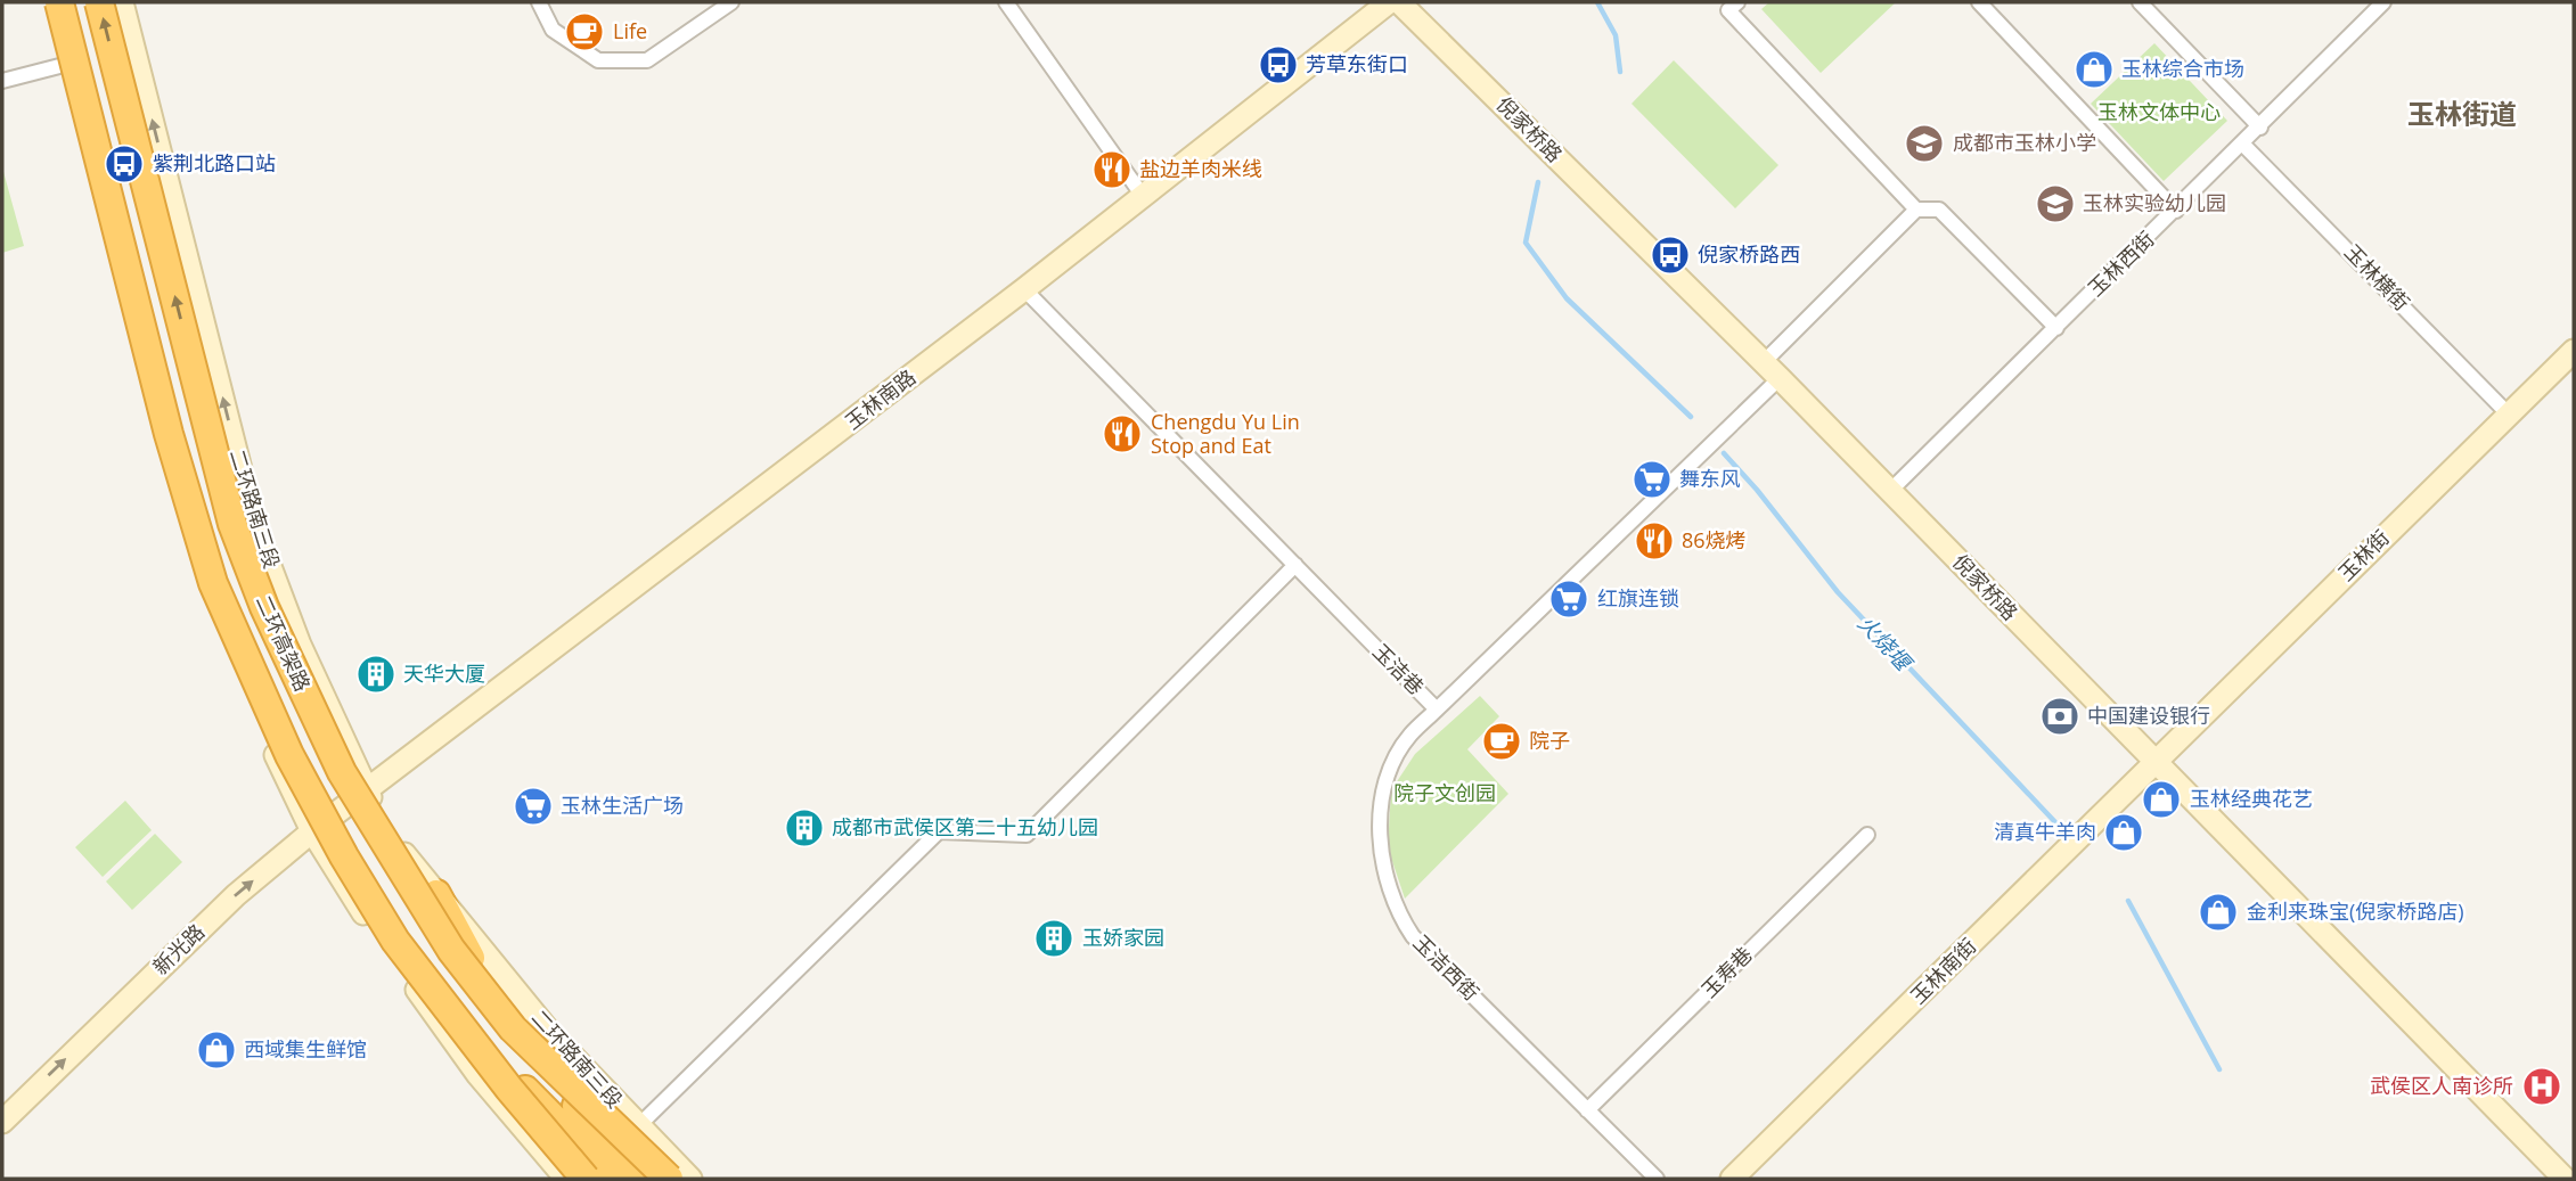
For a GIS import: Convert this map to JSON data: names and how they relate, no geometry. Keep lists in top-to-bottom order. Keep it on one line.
{"streets":{"highway":["二环高架路"],"main road":["倪家桥路","玉林南路","二环路南三段","玉林街","新光路","玉林南街"],"street":["玉林西街","玉林横街","玉洁巷","玉洁西街","玉寿巷"]},"crossings":[["倪家桥路","玉林西街"],["倪家桥路","玉林街"],["倪家桥路","玉洁巷"],["倪家桥路","玉林南街"],["玉林西街","玉林横街"],["玉林横街","玉林街"],["玉林南路","二环路南三段"],["玉林南路","玉洁巷"],["玉林南路","新光路"],["二环路南三段","新光路"],["玉林街","玉林南街"],["玉洁巷","玉洁西街"],["玉洁西街","玉寿巷"]],"one_way":["新光路"],"districts":["玉林街道"],"water":["火烧堰"],"parks":["玉林文体中心","院子文创园"],"places":{"cafe":["Life","院子"],"bus stop":["芳草东街口","紫荆北路口站","倪家桥路西"],"shop":["玉林综合市场","玉林经典花艺","清真牛羊肉","金利来珠宝(倪家桥路店)","西域集生鲜馆"],"school or university":["成都市玉林小学","玉林实验幼儿园"],"restaurant":["盐边羊肉米线","Chengdu Yu Lin Stop and Eat","86烧烤"],"supermarket":["舞东风","红旗连锁","玉林生活广场"],"building":["天华大厦","成都市武侯区第二十五幼儿园","玉娇家园"],"bank":["中国建设银行"],"hospital":["武侯区人南诊所"]}}
